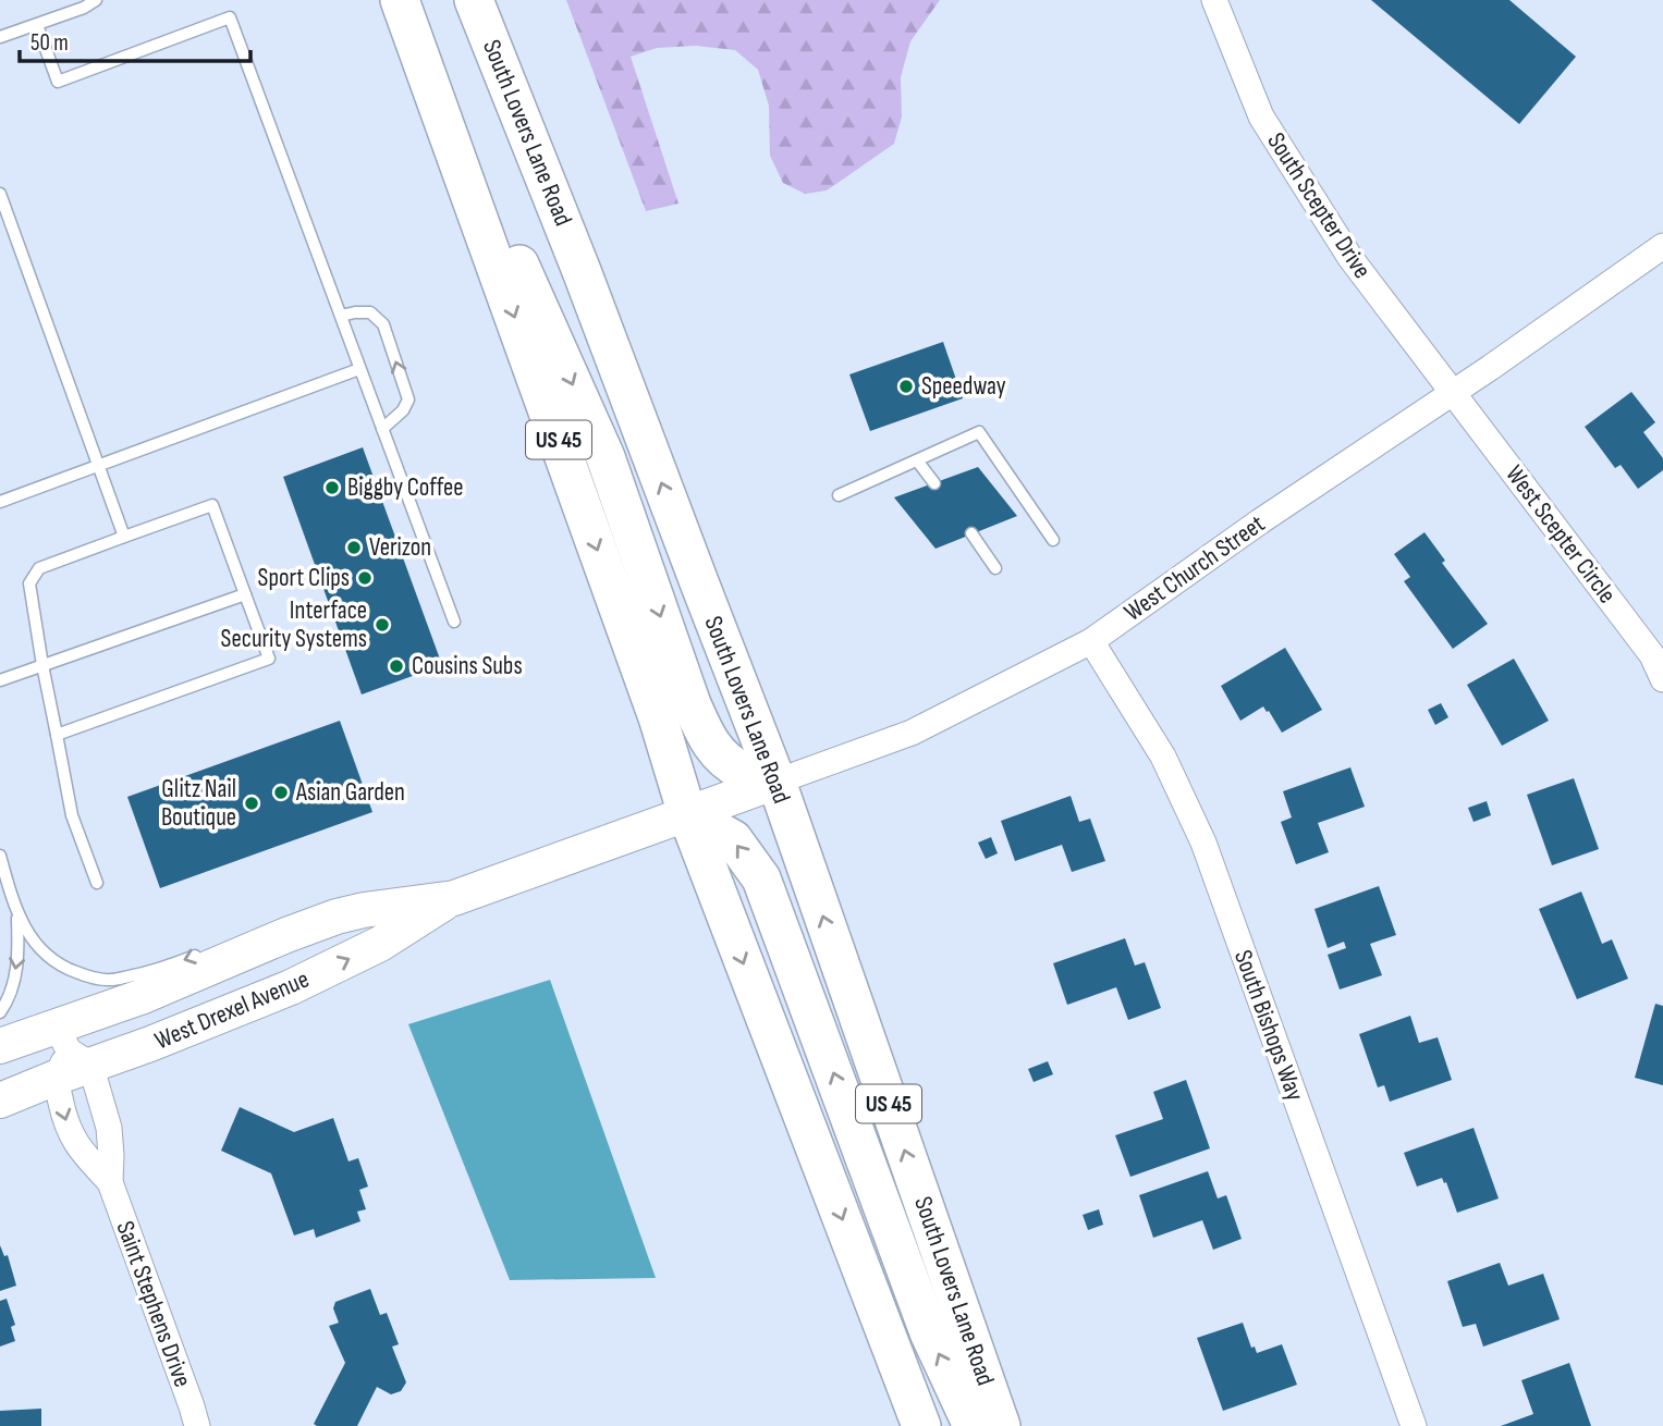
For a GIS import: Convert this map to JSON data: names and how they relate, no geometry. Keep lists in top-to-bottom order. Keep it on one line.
{"streets":{"main road":["South Lovers Lane Road","US 45"],"street":["South Scepter Drive","West Scepter Circle","West Church Street","West Drexel Avenue","South Bishops Way","Saint Stephens Drive"]},"crossings":[["South Lovers Lane Road","West Church Street"],["South Scepter Drive","West Scepter Circle"],["South Scepter Drive","West Church Street"],["US 45","West Church Street"],["US 45","West Drexel Avenue"],["West Scepter Circle","West Church Street"],["West Church Street","West Drexel Avenue"],["West Church Street","South Bishops Way"]],"places":["Speedway","Biggby Coffee","Verizon","Sport Clips","Interface Security Systems","Cousins Subs","Asian Garden","Glitz Nail Boutique"],"scale_bar":"50 m"}
